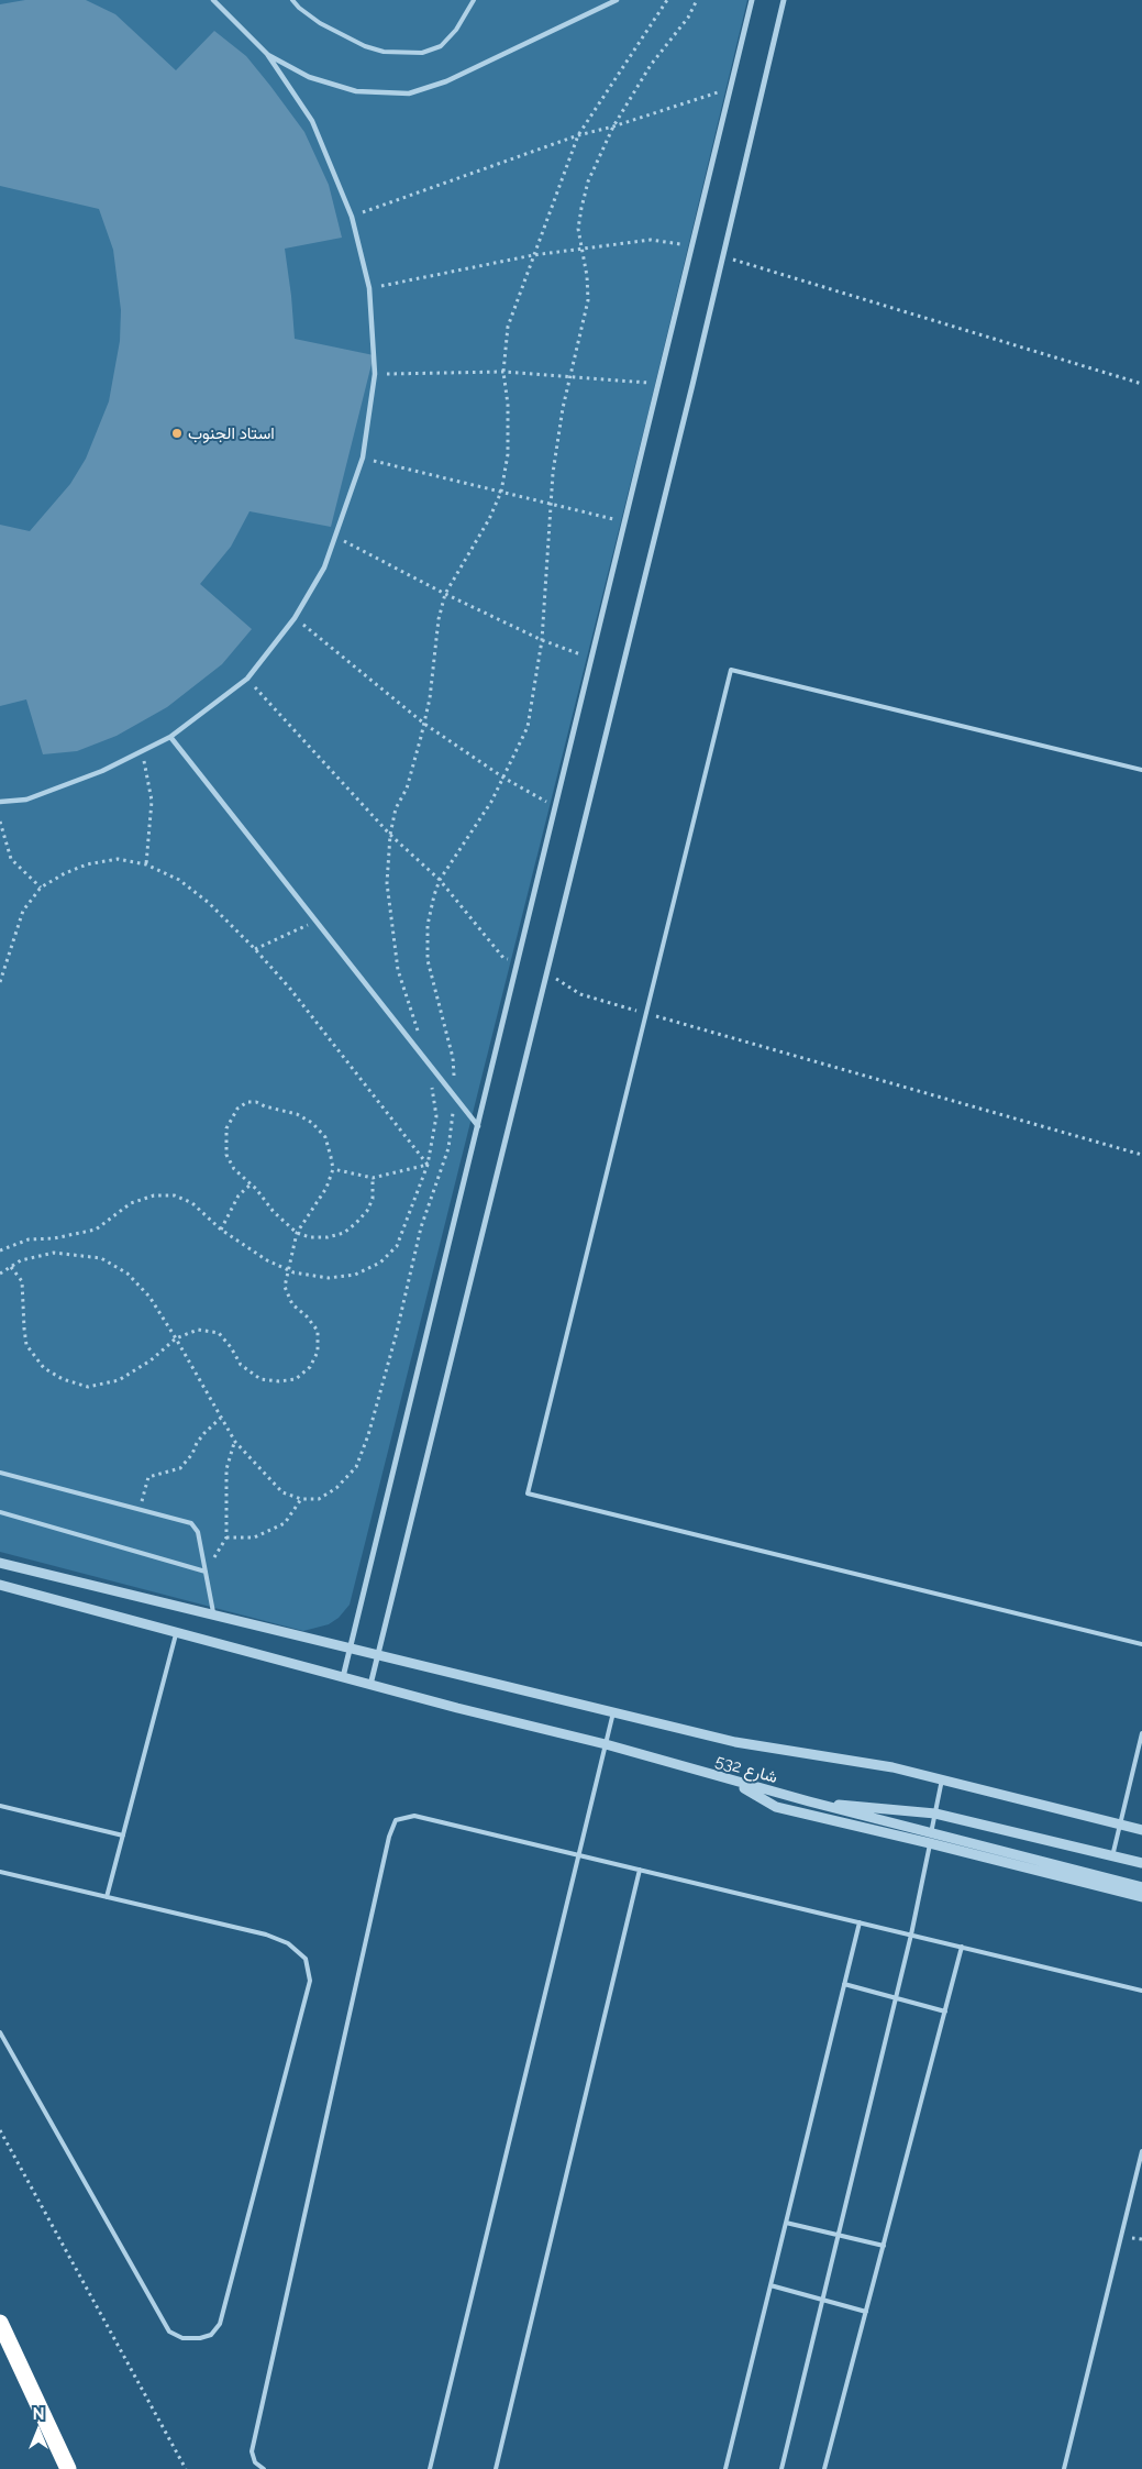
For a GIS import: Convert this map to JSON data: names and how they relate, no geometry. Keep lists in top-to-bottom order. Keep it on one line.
{"streets":{"street":["شارع 532"]},"places":["استاد الجنوب"],"north":"top"}
